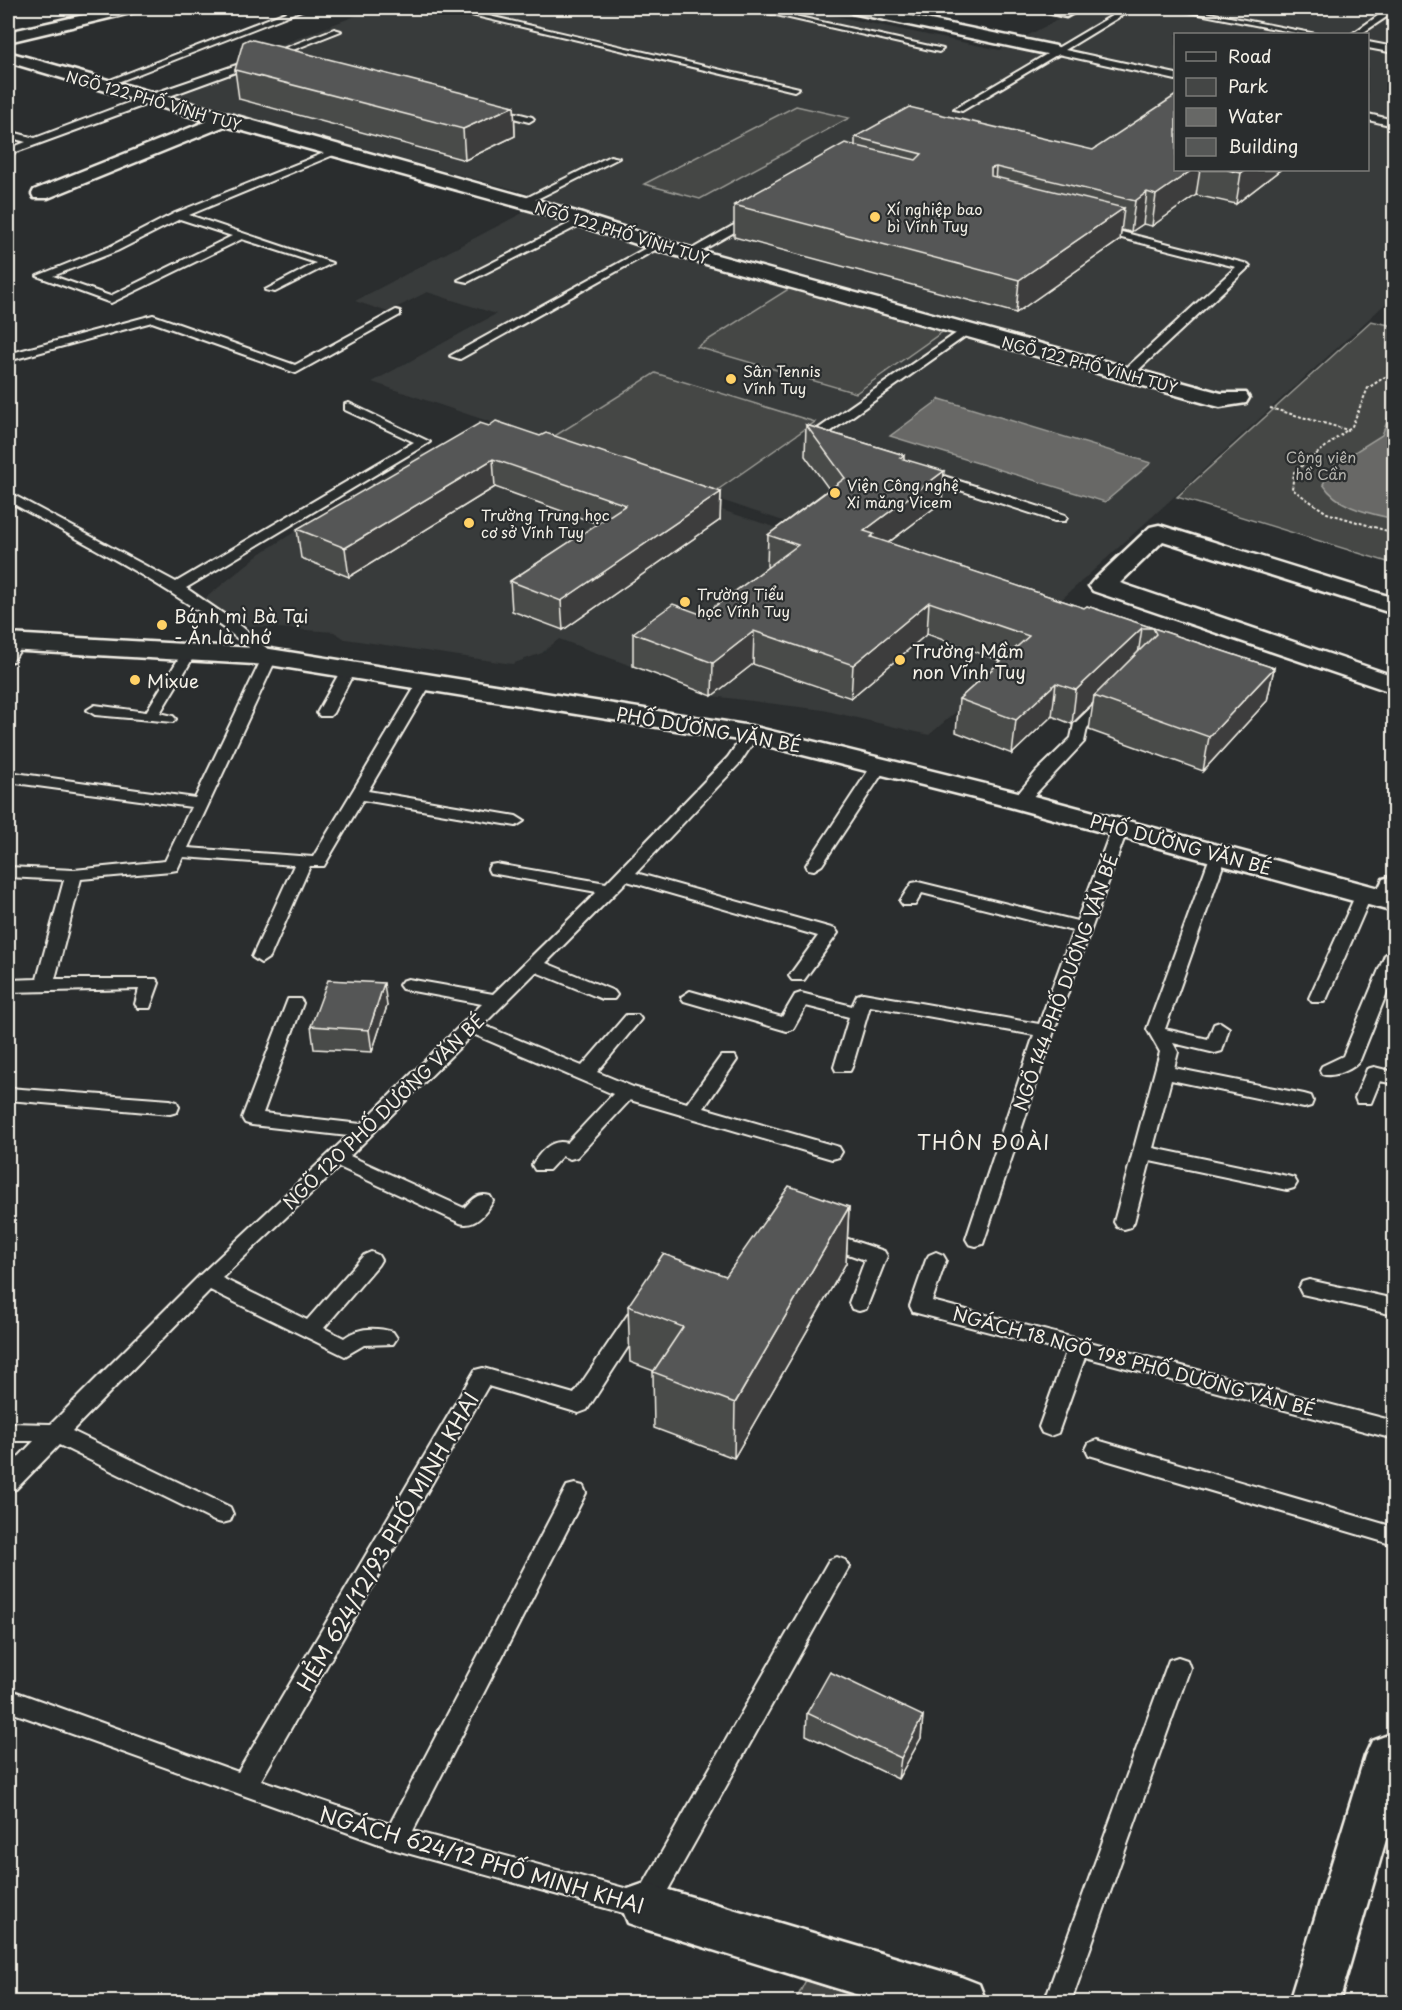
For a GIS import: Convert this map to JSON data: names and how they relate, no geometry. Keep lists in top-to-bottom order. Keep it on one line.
{"streets":{"street":["NGÕ 122 PHỐ VĨNH TUY","PHỐ DƯƠNG VĂN BÉ","NGÁCH 624/12 PHỐ MINH KHAI"],"lane":["NGÕ 144 PHỐ DƯƠNG VĂN BÉ","NGÕ 120 PHỐ DƯƠNG VĂN BÉ","NGÁCH 18 NGÕ 198 PHỐ DƯƠNG VĂN BÉ","HẺM 624/12/93 PHỐ MINH KHAI"]},"crossings":[["PHỐ DƯƠNG VĂN BÉ","NGÕ 144 PHỐ DƯƠNG VĂN BÉ"],["PHỐ DƯƠNG VĂN BÉ","NGÕ 120 PHỐ DƯƠNG VĂN BÉ"],["HẺM 624/12/93 PHỐ MINH KHAI","NGÁCH 624/12 PHỐ MINH KHAI"]],"districts":["THÔN ĐOÀI"],"parks":["Công viên hồ Cần"],"places":["Xí nghiệp bao bì Vĩnh Tuy","Sân Tennis Vĩnh Tuy","Viện Công nghệ Xi măng Vicem","Trường Trung học cơ sở Vĩnh Tuy","Trường Tiểu học Vĩnh Tuy","Bánh mì Bà Tại - Ăn là nhớ","Trường Mầm non Vĩnh Tuy","Mixue"],"legend":["Road","Park","Water","Building"]}
